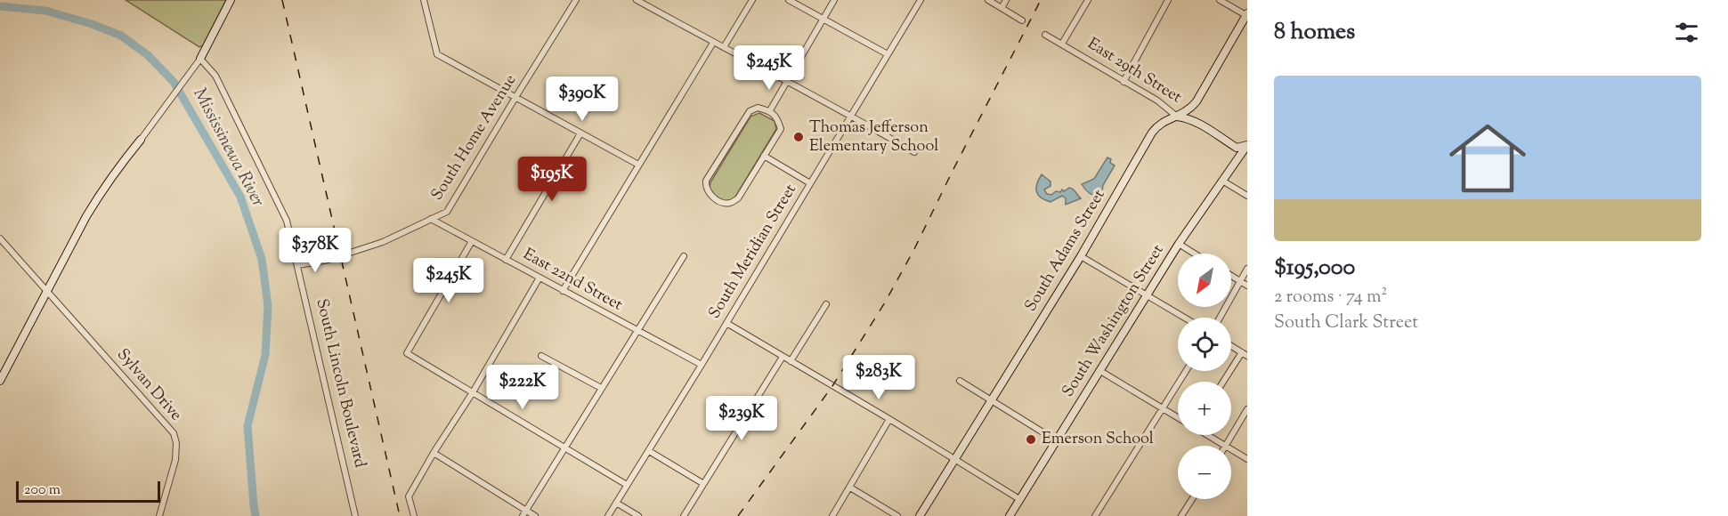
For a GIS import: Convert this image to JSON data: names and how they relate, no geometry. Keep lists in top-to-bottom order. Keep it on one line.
{"streets":{"main road":["East 29th Street","South Adams Street","South Washington Street"],"street":["South Home Avenue","South Meridian Street","East 22nd Street","South Lincoln Boulevard","Sylvan Drive"]},"crossings":[["East 29th Street","South Adams Street"],["South Home Avenue","East 22nd Street"],["South Home Avenue","South Lincoln Boulevard"],["South Meridian Street","East 22nd Street"]],"water":["Mississinewa River"],"places":["Thomas Jefferson Elementary School","Emerson School"],"scale_bar":"200 m","north":"bottom left","page":{"heading":"8 homes","price":["$245K","$390K","$195K","$378K","$245K","$283K","$222K","$239K"],"list":[{"name":"$195,000","note":"2 rooms · 74 m² · South Clark Street"}],"map_buttons":["+","−"],"scale":"200 m"}}
